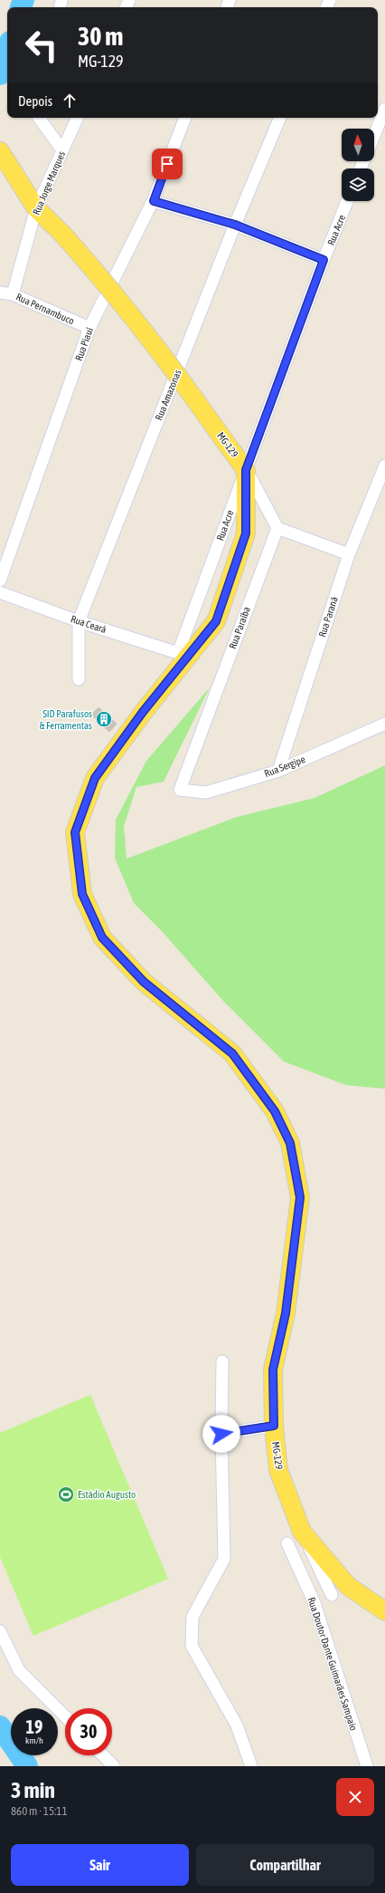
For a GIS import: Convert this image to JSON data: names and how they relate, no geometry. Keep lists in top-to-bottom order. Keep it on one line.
{"streets":{"main road":["MG-129"],"street":["Rua Jorge Marques","Rua Acre","Rua Pernambuco","Rua Piauí","Rua Amazonas","Rua Paraná","Rua Ceará","Rua Paraíba","Rua Sergipe","Rua Doutor Dante Guimarães Sampaio"]},"crossings":[["Rua Jorge Marques","Rua Pernambuco"],["Rua Jorge Marques","MG-129"],["Rua Acre","MG-129"],["Rua Acre","Rua Ceará"],["Rua Pernambuco","Rua Piauí"],["Rua Amazonas","Rua Ceará"],["Rua Paraná","Rua Sergipe"],["Rua Paraíba","Rua Sergipe"]],"places":{"building":["SID Parafusos & Ferramentas"],"sports":["Estádio Augusto"]},"north":"top","page":{"turn":["30 m","MG-129"],"then":"Depois","speed":"19 km/h","limit":"30","heading":["3 min","860 m · 15:11"],"buttons":["Sair","Compartilhar"]}}
